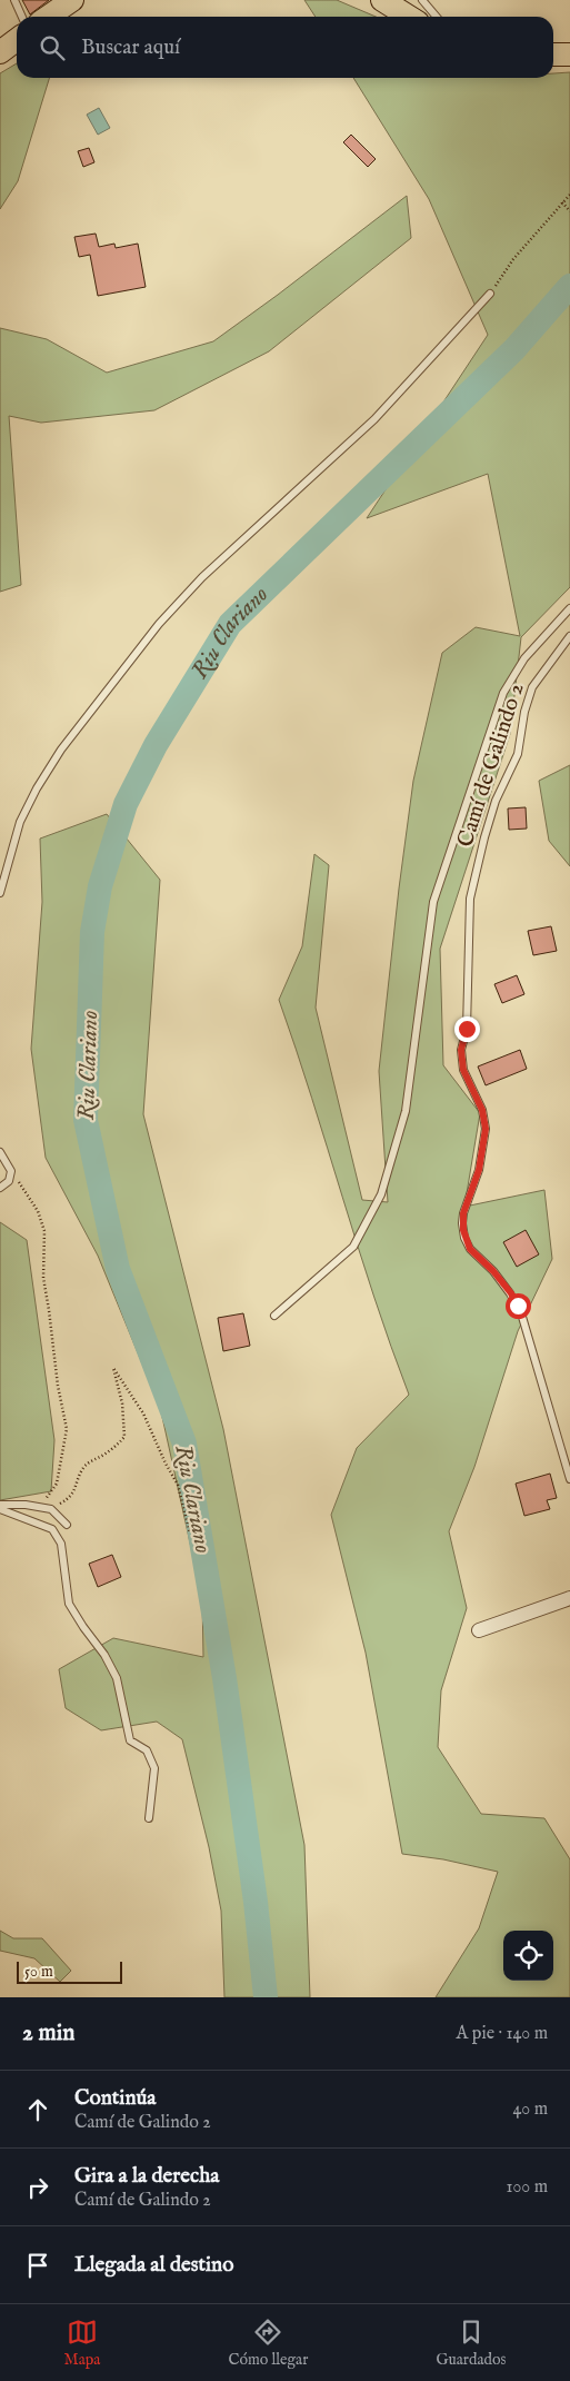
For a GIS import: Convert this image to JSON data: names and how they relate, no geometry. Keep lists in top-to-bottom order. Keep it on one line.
{"streets":{"lane":["Camí de Galindo 2"]},"water":["Riu Clariano"],"scale_bar":"50 m","page":{"search":"Buscar aquí","scale":"50 m","heading":["2 min","A pie · 140 m"],"list":[["Continúa","Camí de Galindo 2","40 m"],["Gira a la derecha","Camí de Galindo 2","100 m"],"Llegada al destino"],"nav":["Mapa","Cómo llegar","Guardados"]}}
